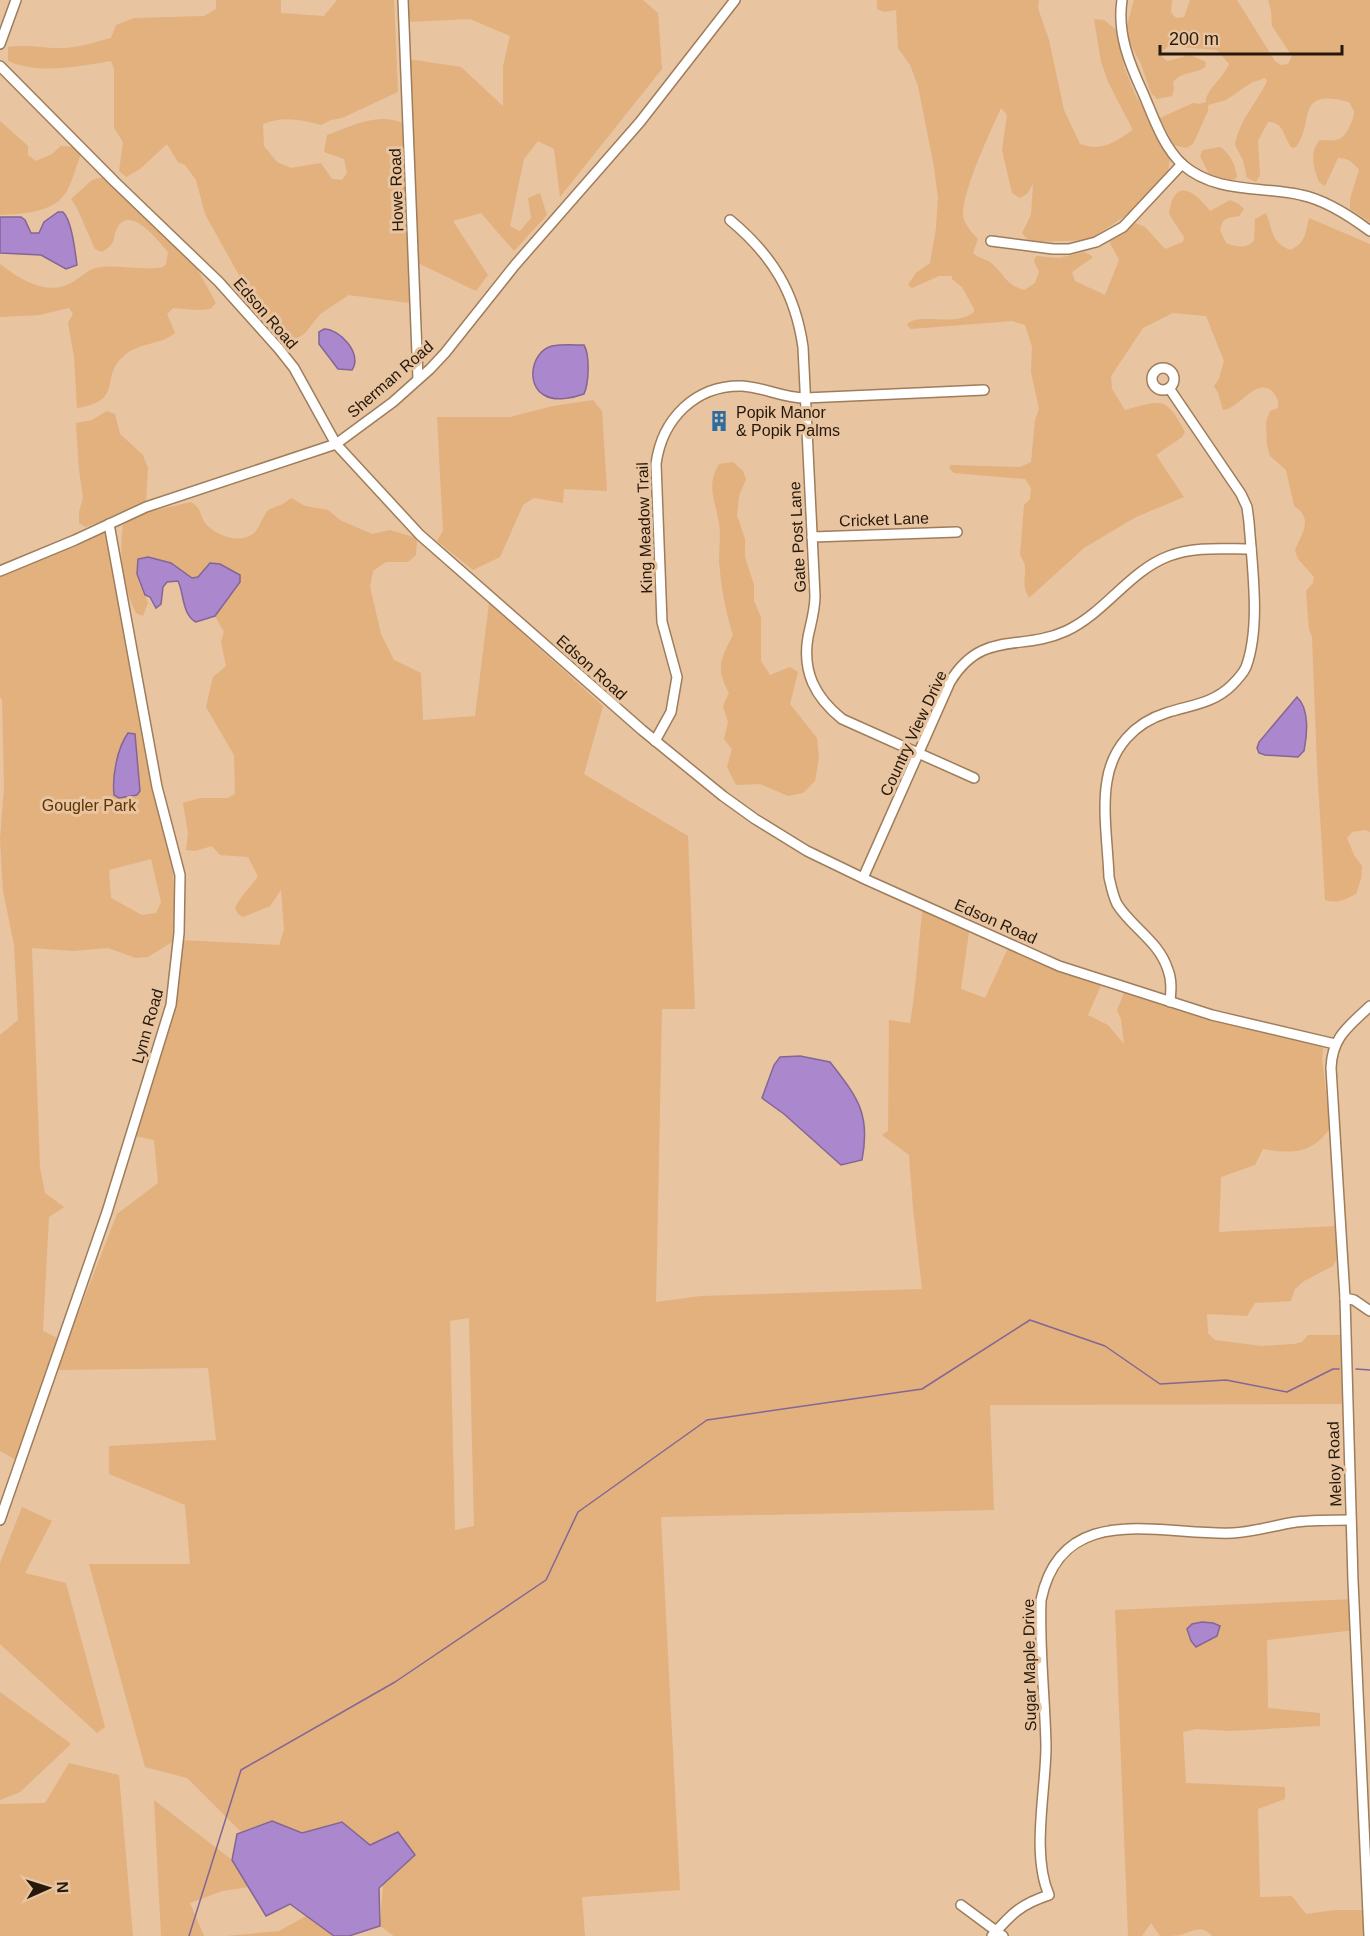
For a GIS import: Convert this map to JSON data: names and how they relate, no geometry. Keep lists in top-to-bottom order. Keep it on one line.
{"streets":{"street":["Howe Road","Edson Road","Sherman Road","Cricket Lane","King Meadow Trail","Gate Post Lane","Country View Drive","Lynn Road","Meloy Road","Sugar Maple Drive"]},"crossings":[["Howe Road","Sherman Road"],["Edson Road","Sherman Road"],["Edson Road","King Meadow Trail"],["Edson Road","Country View Drive"],["Edson Road","Meloy Road"],["Sherman Road","Lynn Road"],["Cricket Lane","Gate Post Lane"],["King Meadow Trail","Gate Post Lane"],["Gate Post Lane","Country View Drive"],["Meloy Road","Sugar Maple Drive"]],"parks":["Gougler Park"],"places":{"building":["Popik Manor & Popik Palms"]},"scale_bar":"200 m","north":"right"}
